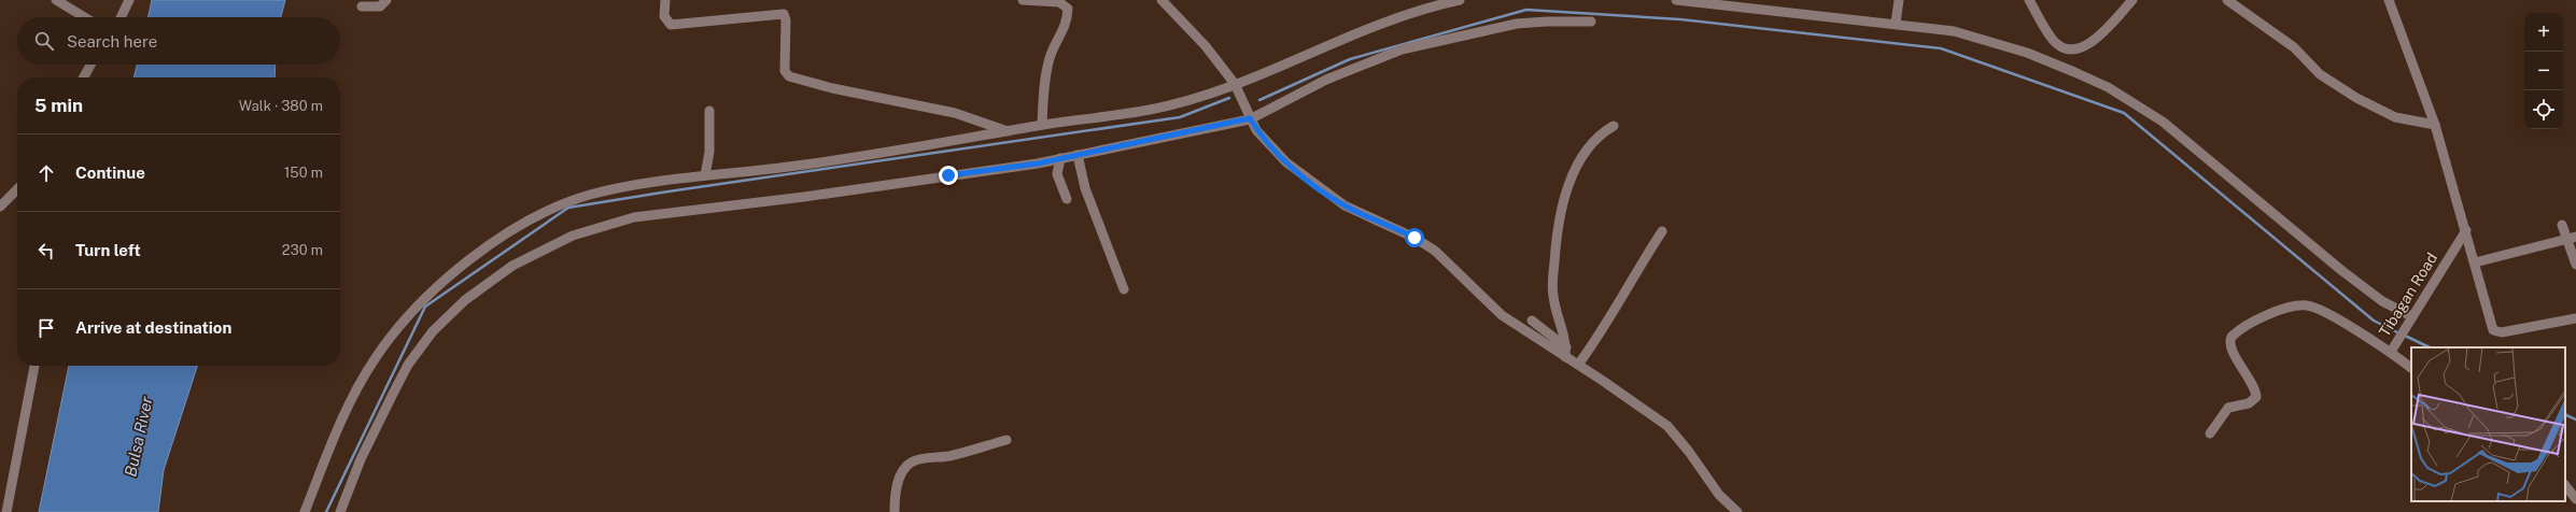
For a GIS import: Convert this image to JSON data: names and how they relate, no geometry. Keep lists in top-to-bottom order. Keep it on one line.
{"streets":{"street":["Tibagan Road"]},"water":["Bulsa River"],"page":{"map_buttons":["+","−"],"search":"Search here","heading":["5 min","Walk · 380 m"],"list":[["Continue","150 m"],["Turn left","230 m"],"Arrive at destination"]}}
